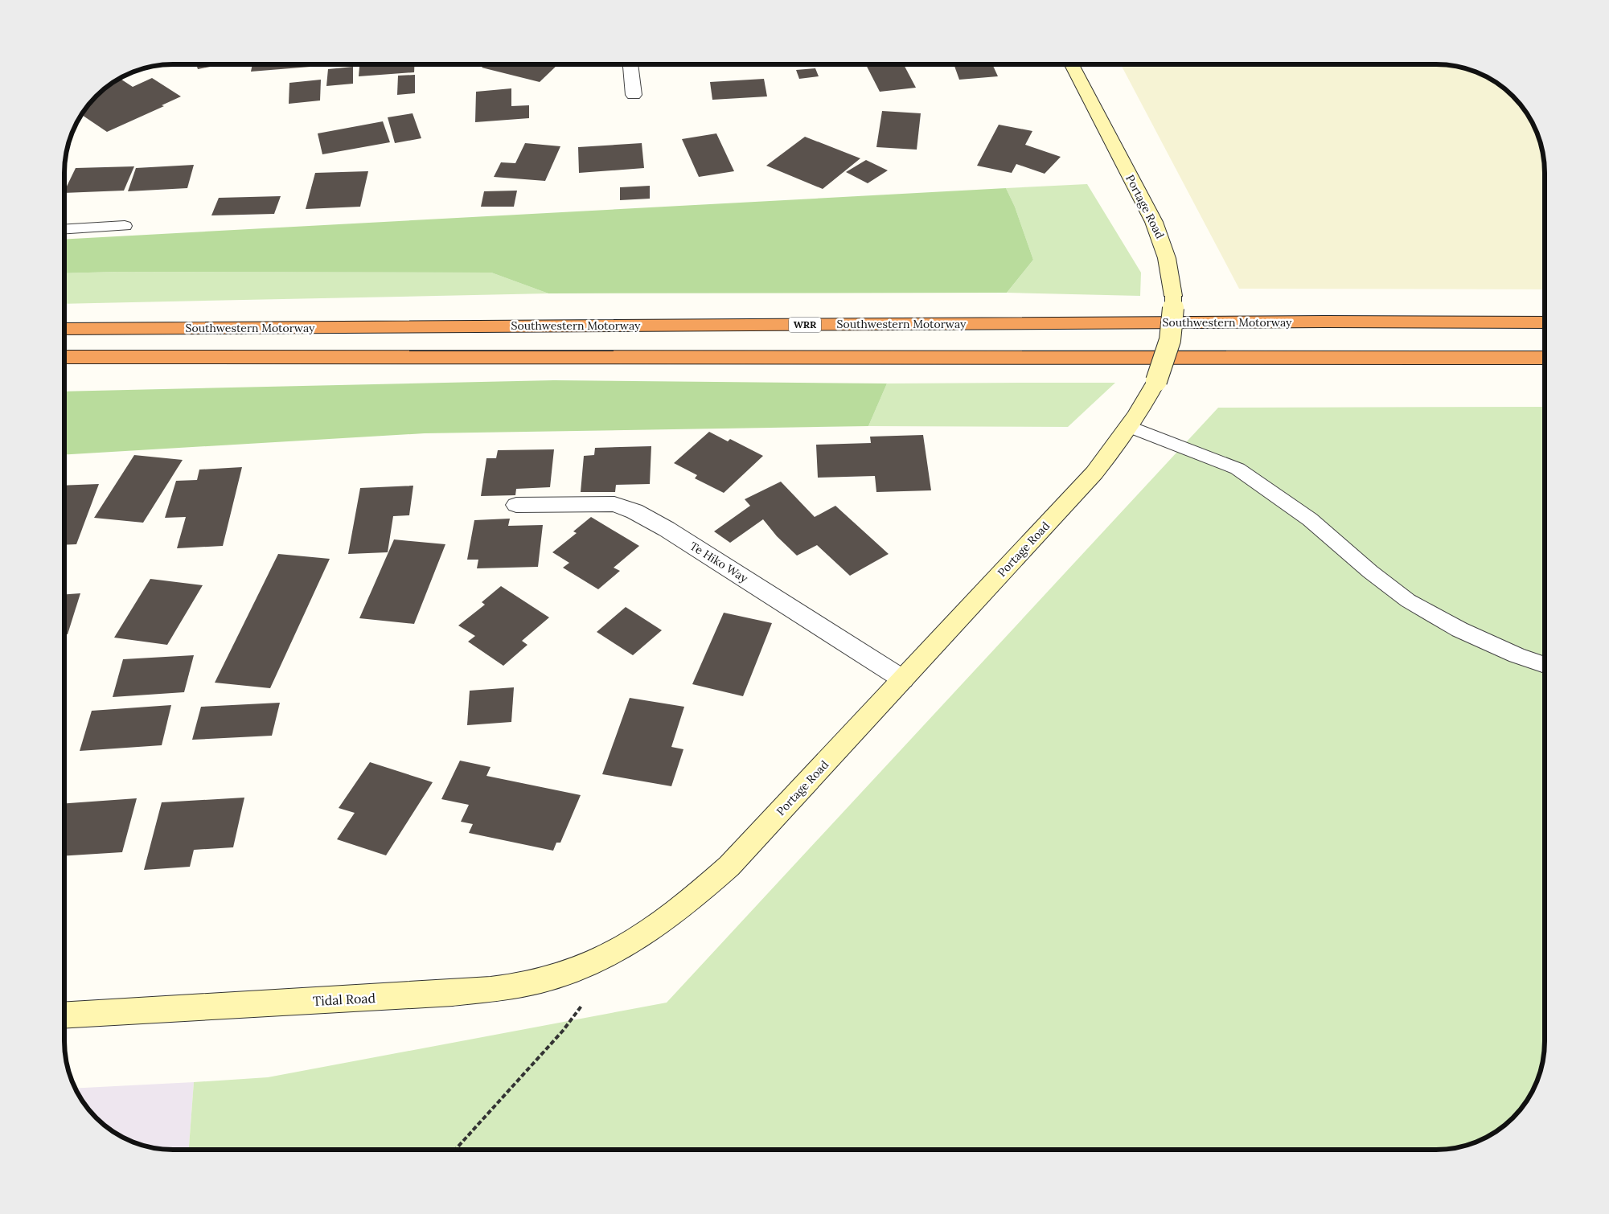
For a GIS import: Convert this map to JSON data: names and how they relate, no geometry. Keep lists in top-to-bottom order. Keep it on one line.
{"streets":{"highway":["Southwestern Motorway","WRR"],"main road":["Portage Road","Tidal Road"],"street":["Te Hiko Way"]},"crossings":[["Portage Road","Te Hiko Way"],["Portage Road","Tidal Road"]]}
